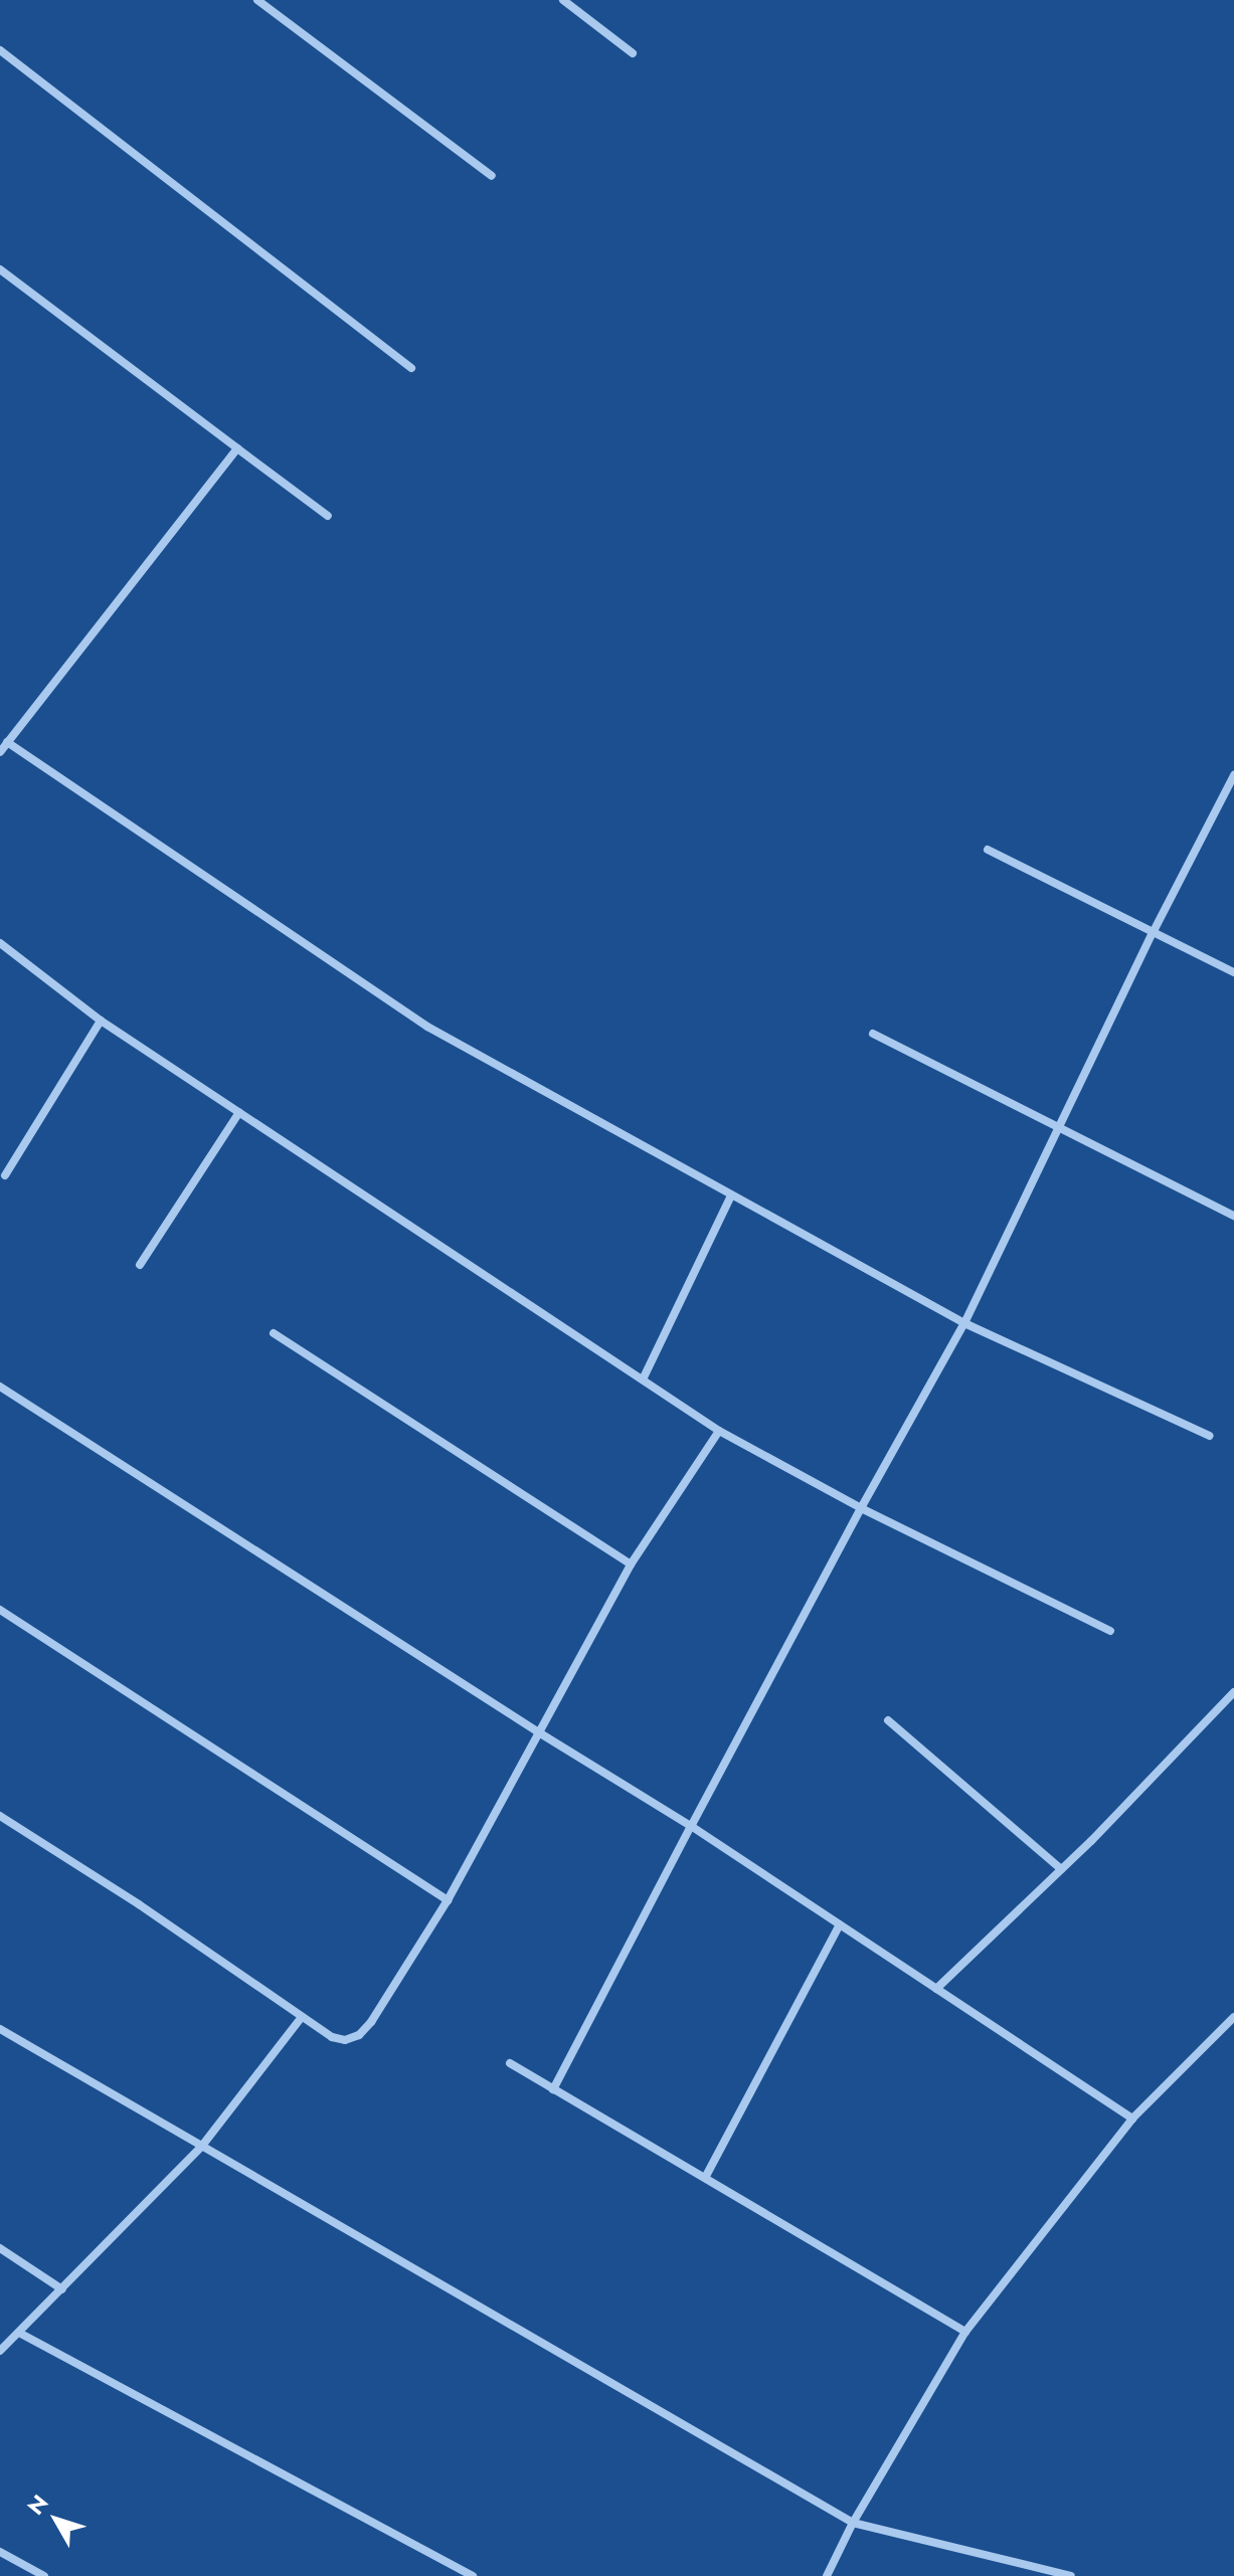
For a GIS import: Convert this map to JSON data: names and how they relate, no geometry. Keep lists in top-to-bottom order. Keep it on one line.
{"north":"top left"}
